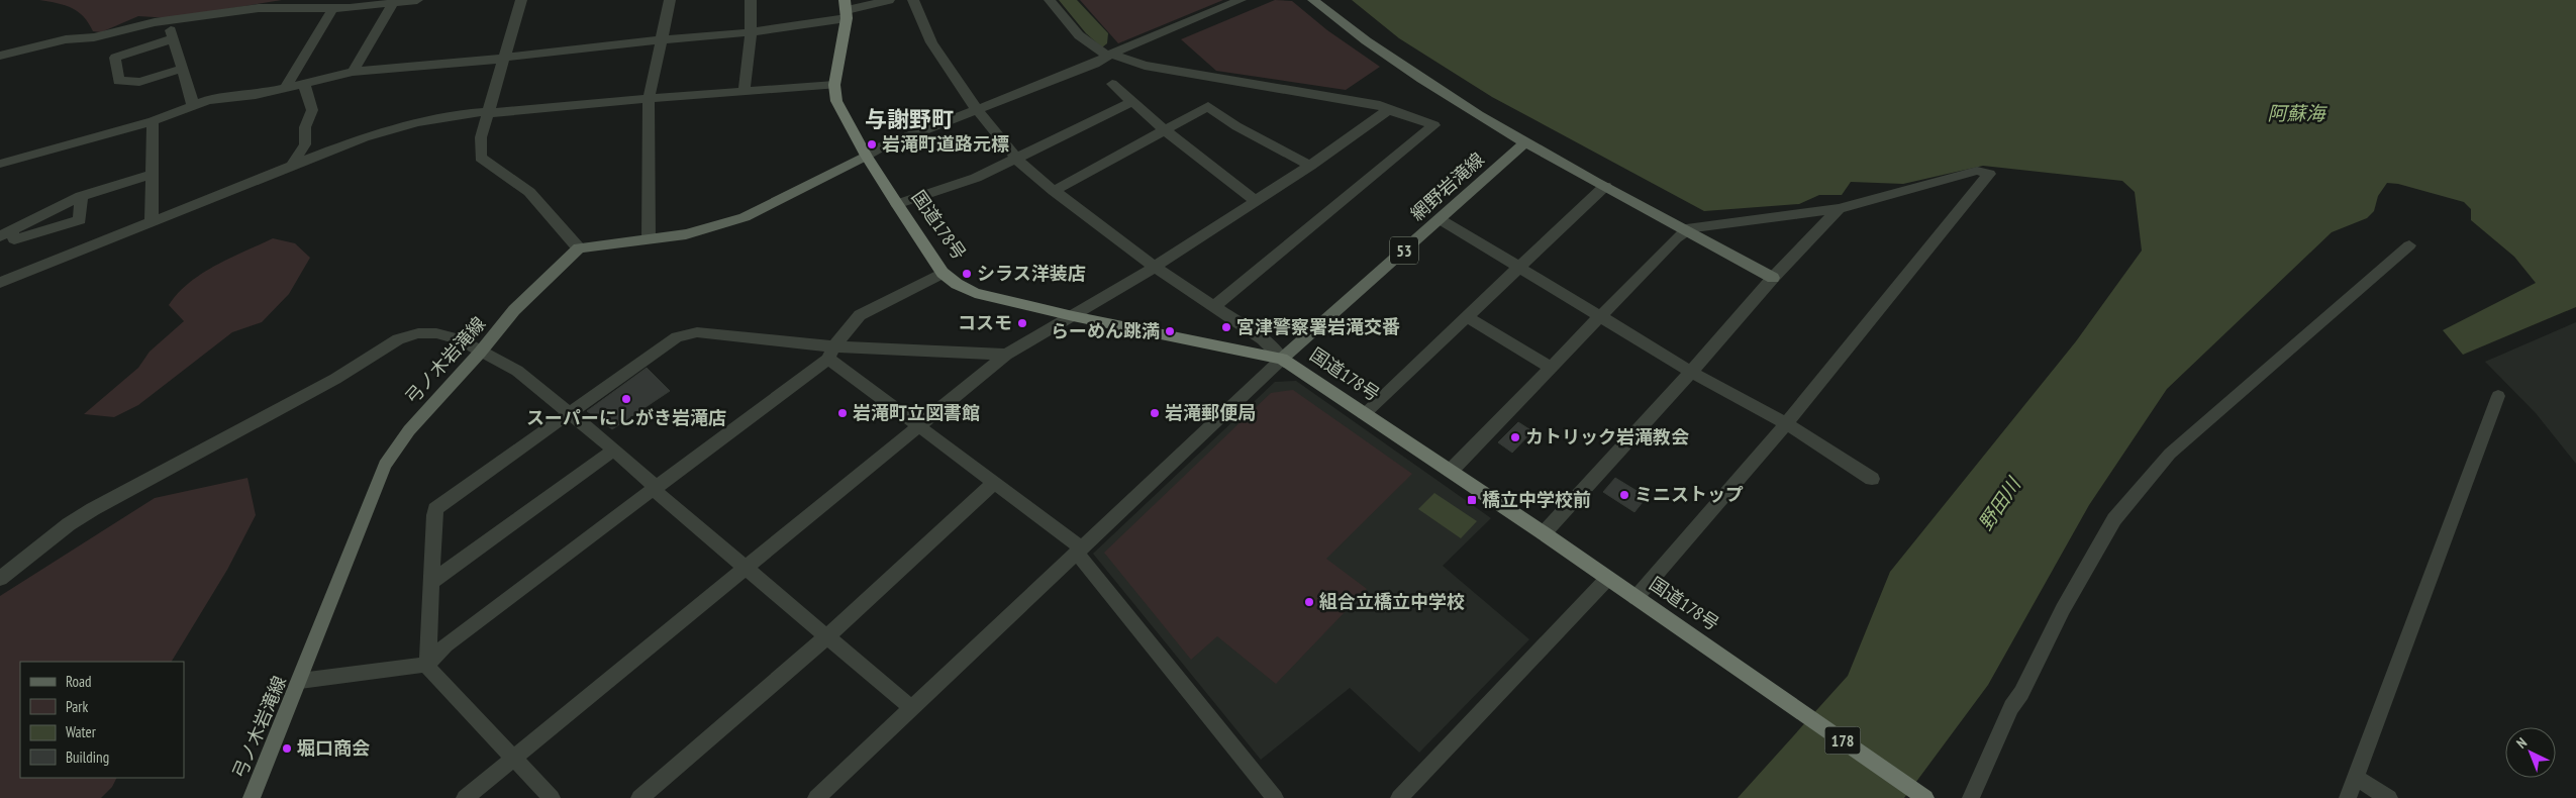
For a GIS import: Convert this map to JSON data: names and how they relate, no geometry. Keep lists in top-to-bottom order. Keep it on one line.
{"streets":{"highway":["国道178号","178"],"main road":["網野岩滝線","53","弓ノ木岩滝線"]},"crossings":[["網野岩滝線","国道178号"]],"districts":["与謝野町"],"water":["阿蘇海","野田川"],"places":{"other":["岩滝町道路元標","シラス洋装店","コスモ","宮津警察署岩滝交番","らーめん跳満","スーパーにしがき岩滝店","岩滝町立図書館","岩滝郵便局","カトリック岩滝教会","ミニストップ","組合立橋立中学校","堀口商会"],"transit":["橋立中学校前"]},"legend":["Road","Park","Water","Building"],"north":"top left"}
